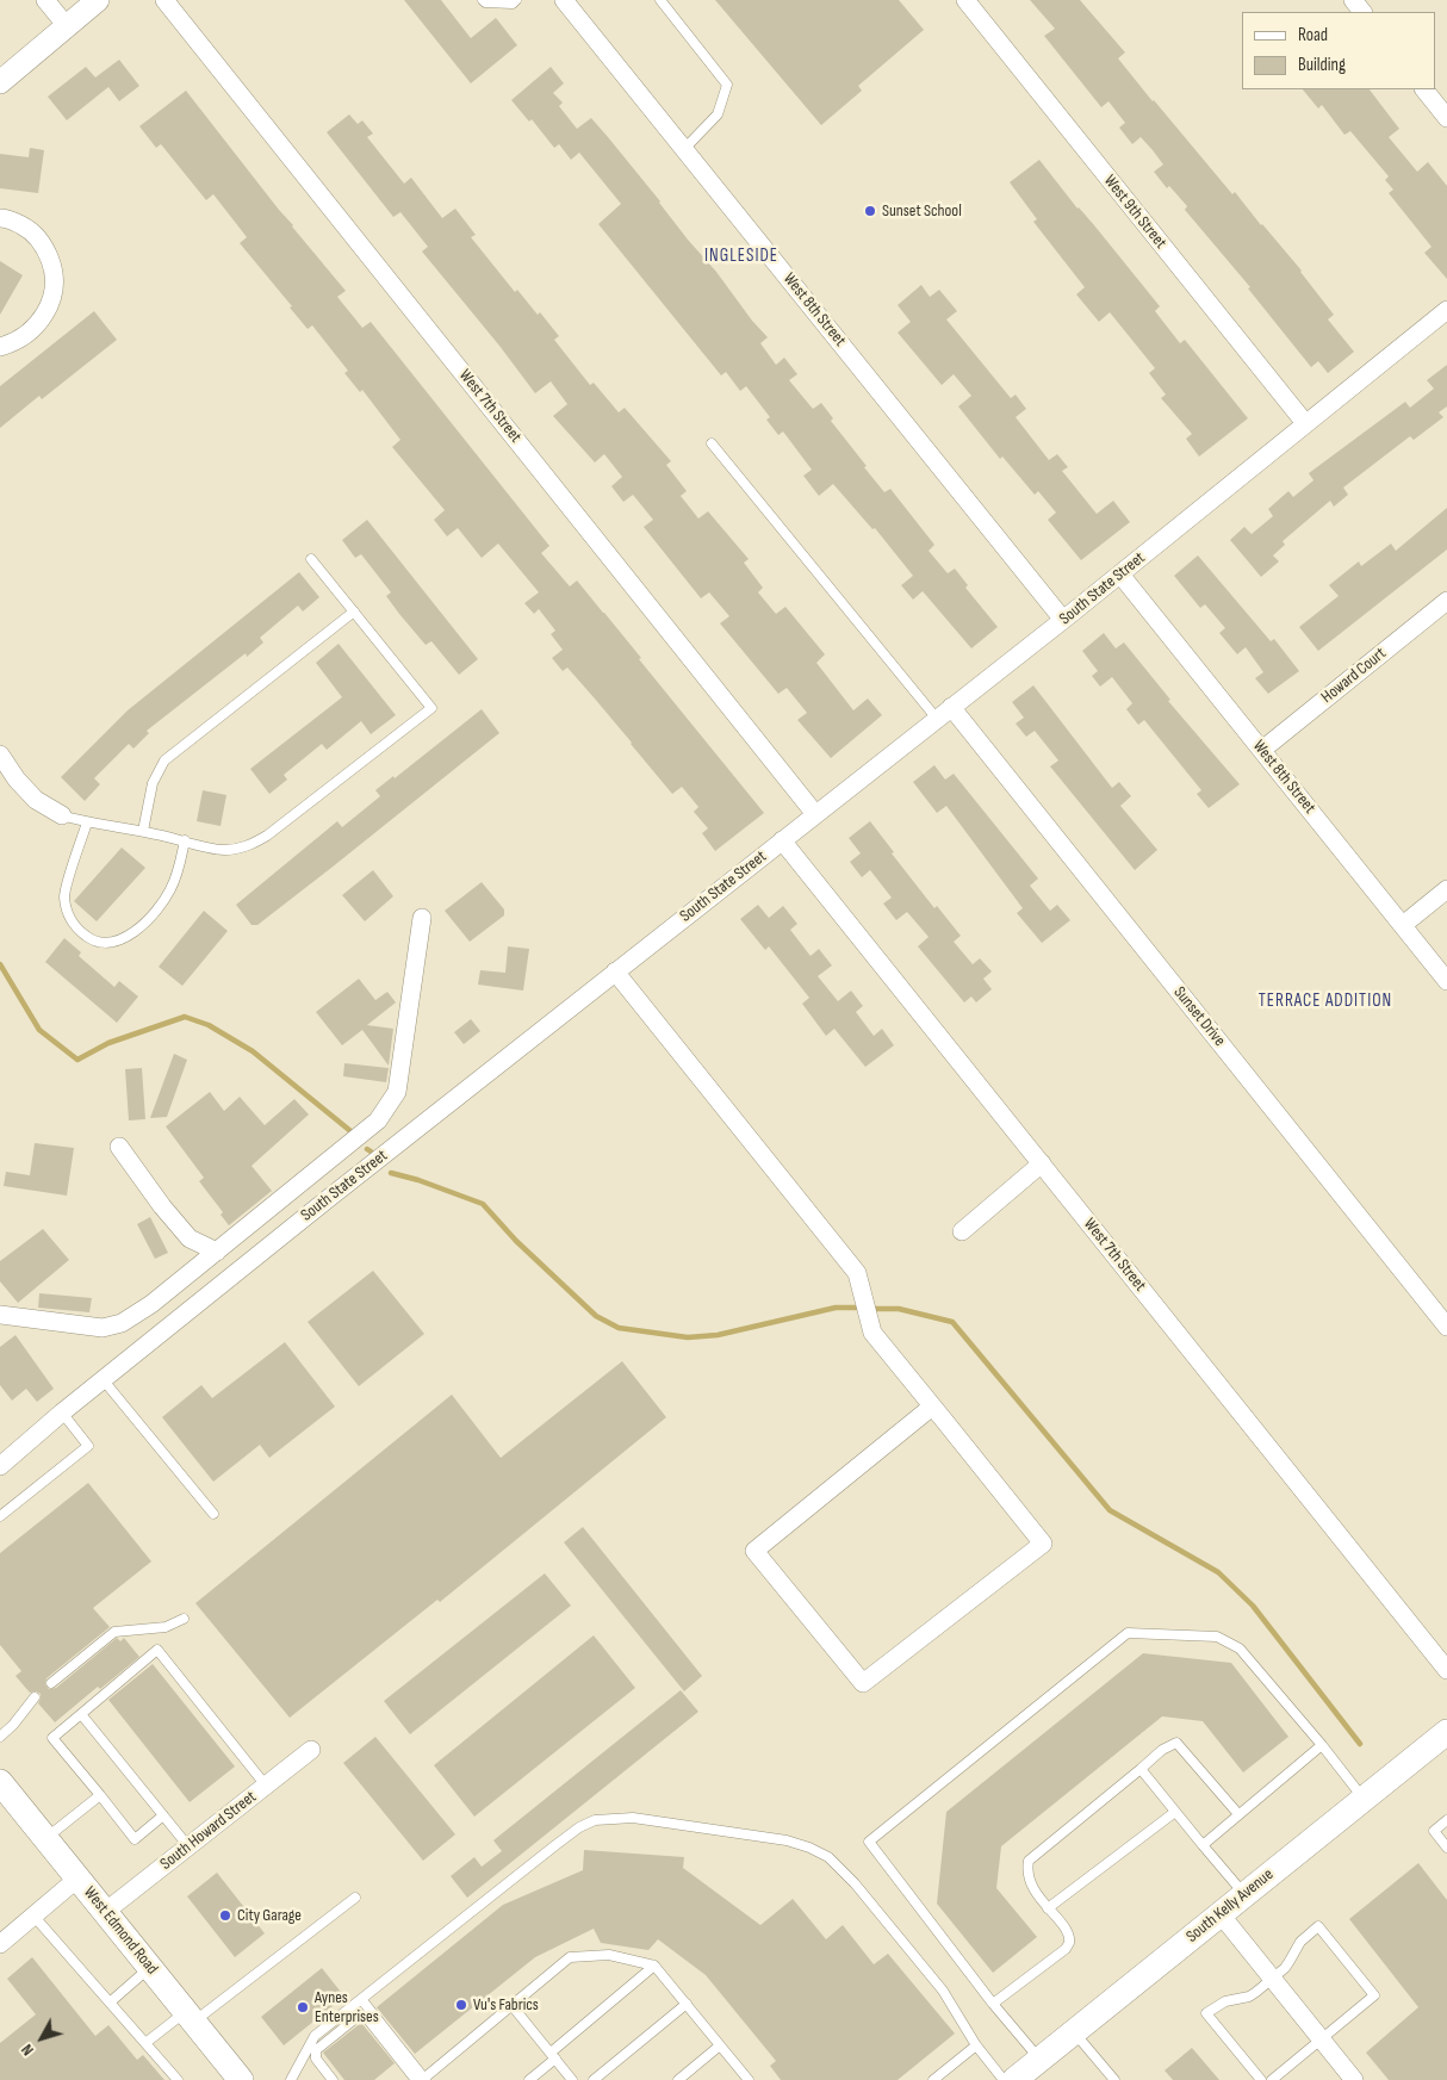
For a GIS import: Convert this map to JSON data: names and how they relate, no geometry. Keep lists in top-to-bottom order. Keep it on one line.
{"streets":{"main road":["South Kelly Avenue","West Edmond Road"],"street":["West 9th Street","West 8th Street","West 7th Street","South State Street","Howard Court","Sunset Drive","South Howard Street"]},"crossings":[["West 9th Street","South State Street"],["West 8th Street","South State Street"],["West 8th Street","Howard Court"],["West 7th Street","South State Street"],["South State Street","Sunset Drive"],["South Howard Street","West Edmond Road"]],"districts":["INGLESIDE","TERRACE ADDITION"],"places":["Sunset School","City Garage","Vu's Fabrics","Aynes Enterprises"],"legend":["Road","Building"],"north":"bottom left"}
